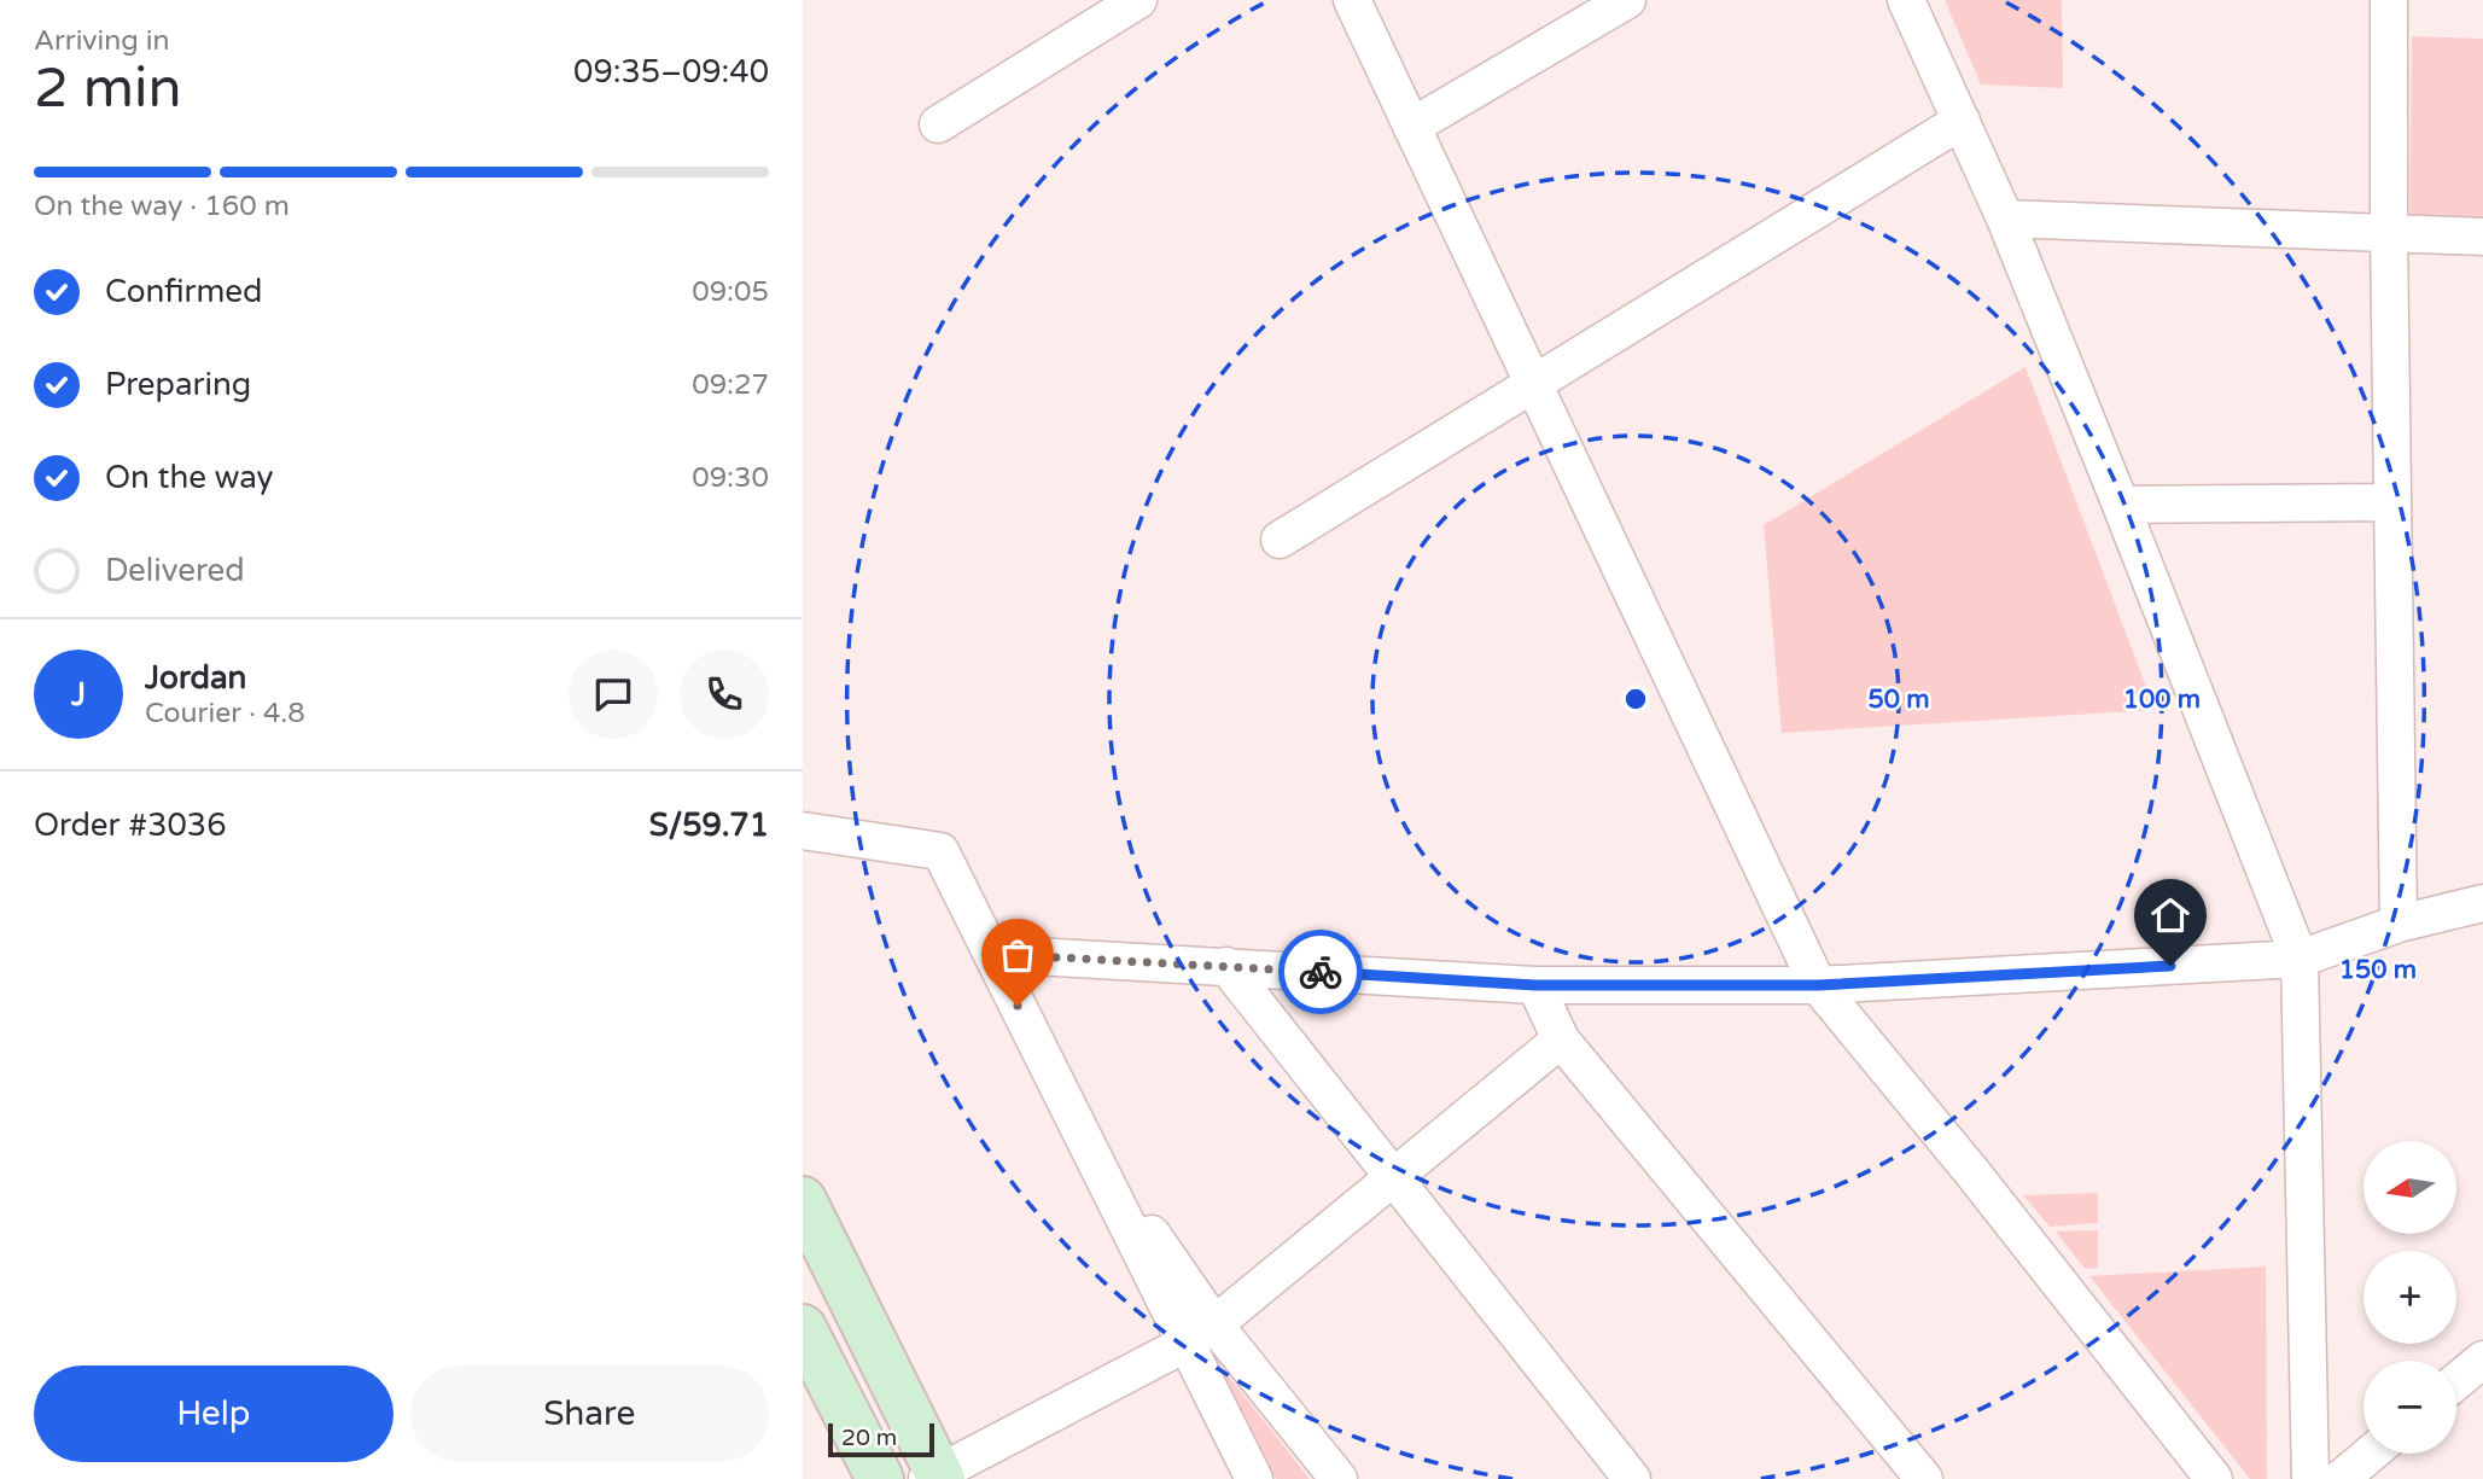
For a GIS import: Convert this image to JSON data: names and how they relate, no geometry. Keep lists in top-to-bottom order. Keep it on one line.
{"scale_bar":"20 m","north":"left","page":{"heading":["2 min","Arriving in","09:35–09:40"],"panel":["Jordan","Courier · 4.8","Order #3036","S/59.71"],"bar":"On the way · 160 m","list":[["Confirmed","09:05"],["Preparing","09:27"],["On the way","09:30"],"Delivered"],"round":"J","map_buttons":["+","−"],"buttons":["Help","Share"],"scale":"20 m"},"rings":["50 m","100 m","150 m"]}
